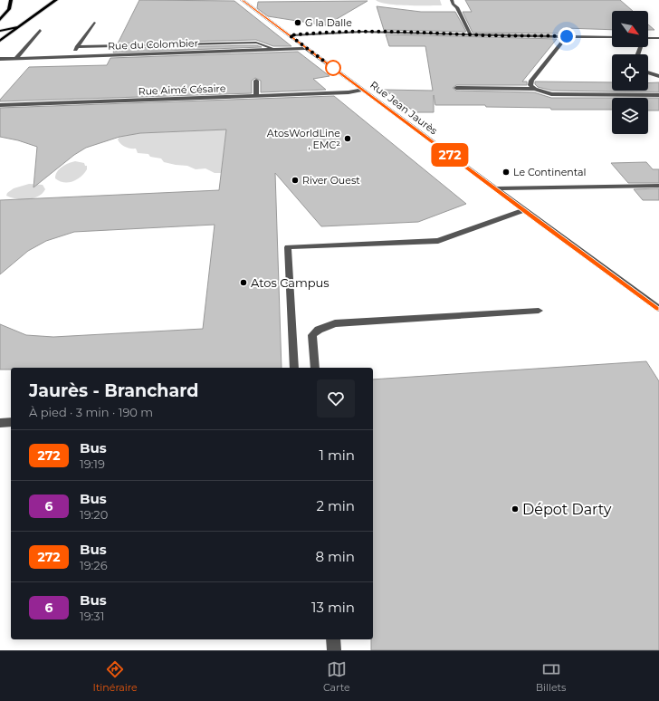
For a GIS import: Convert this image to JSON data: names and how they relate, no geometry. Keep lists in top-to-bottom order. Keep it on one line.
{"streets":{"street":["Rue du Colombier","Rue Aimé Césaire","Rue Jean Jaurès"]},"crossings":[["Rue du Colombier","Rue Jean Jaurès"],["Rue Aimé Césaire","Rue Jean Jaurès"]],"places":["G la Dalle","AtosWorldLine , EMC²","Le Continental","River Ouest","Atos Campus","Dépot Darty"],"lines":["bus line 272"],"north":"bottom right","page":{"on_map":"272","heading":["Jaurès - Branchard","À pied · 3 min · 190 m"],"list":[{"mark":"272","name":"Bus","note":"19:19","value":"1 min"},{"mark":"6","name":"Bus","note":"19:20","value":"2 min"},{"mark":"272","name":"Bus","note":"19:26","value":"8 min"},{"mark":"6","name":"Bus","note":"19:31","value":"13 min"}],"tabs":["Itinéraire","Carte","Billets"]}}
